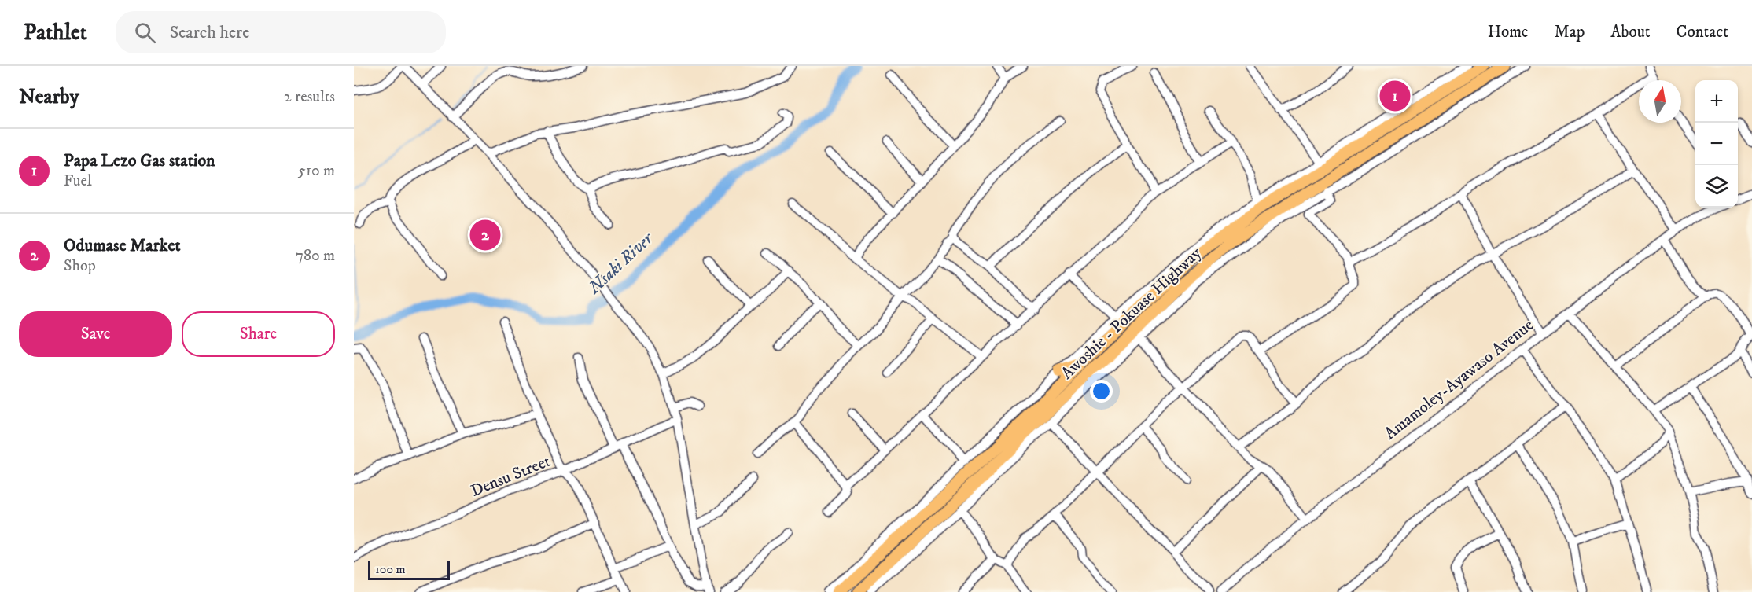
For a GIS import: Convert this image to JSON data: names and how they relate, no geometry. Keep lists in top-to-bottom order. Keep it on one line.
{"streets":{"main road":["Awoshie - Pokuase Highway"],"street":["Amamoley-Ayawaso Avenue","Densu Street"]},"water":["Nsaki River"],"scale_bar":"100 m","north":"top","page":{"header":"Pathlet","search":"Search here","nav":["Home","Map","About","Contact"],"heading":["Nearby","2 results"],"pins":["1","2"],"map_buttons":["+","−"],"list":[{"mark":"1","name":"Papa Lezo Gas station","note":"Fuel","value":"510 m"},{"mark":"2","name":"Odumase Market","note":"Shop","value":"780 m"}],"buttons":["Save","Share"],"scale":"100 m"}}
